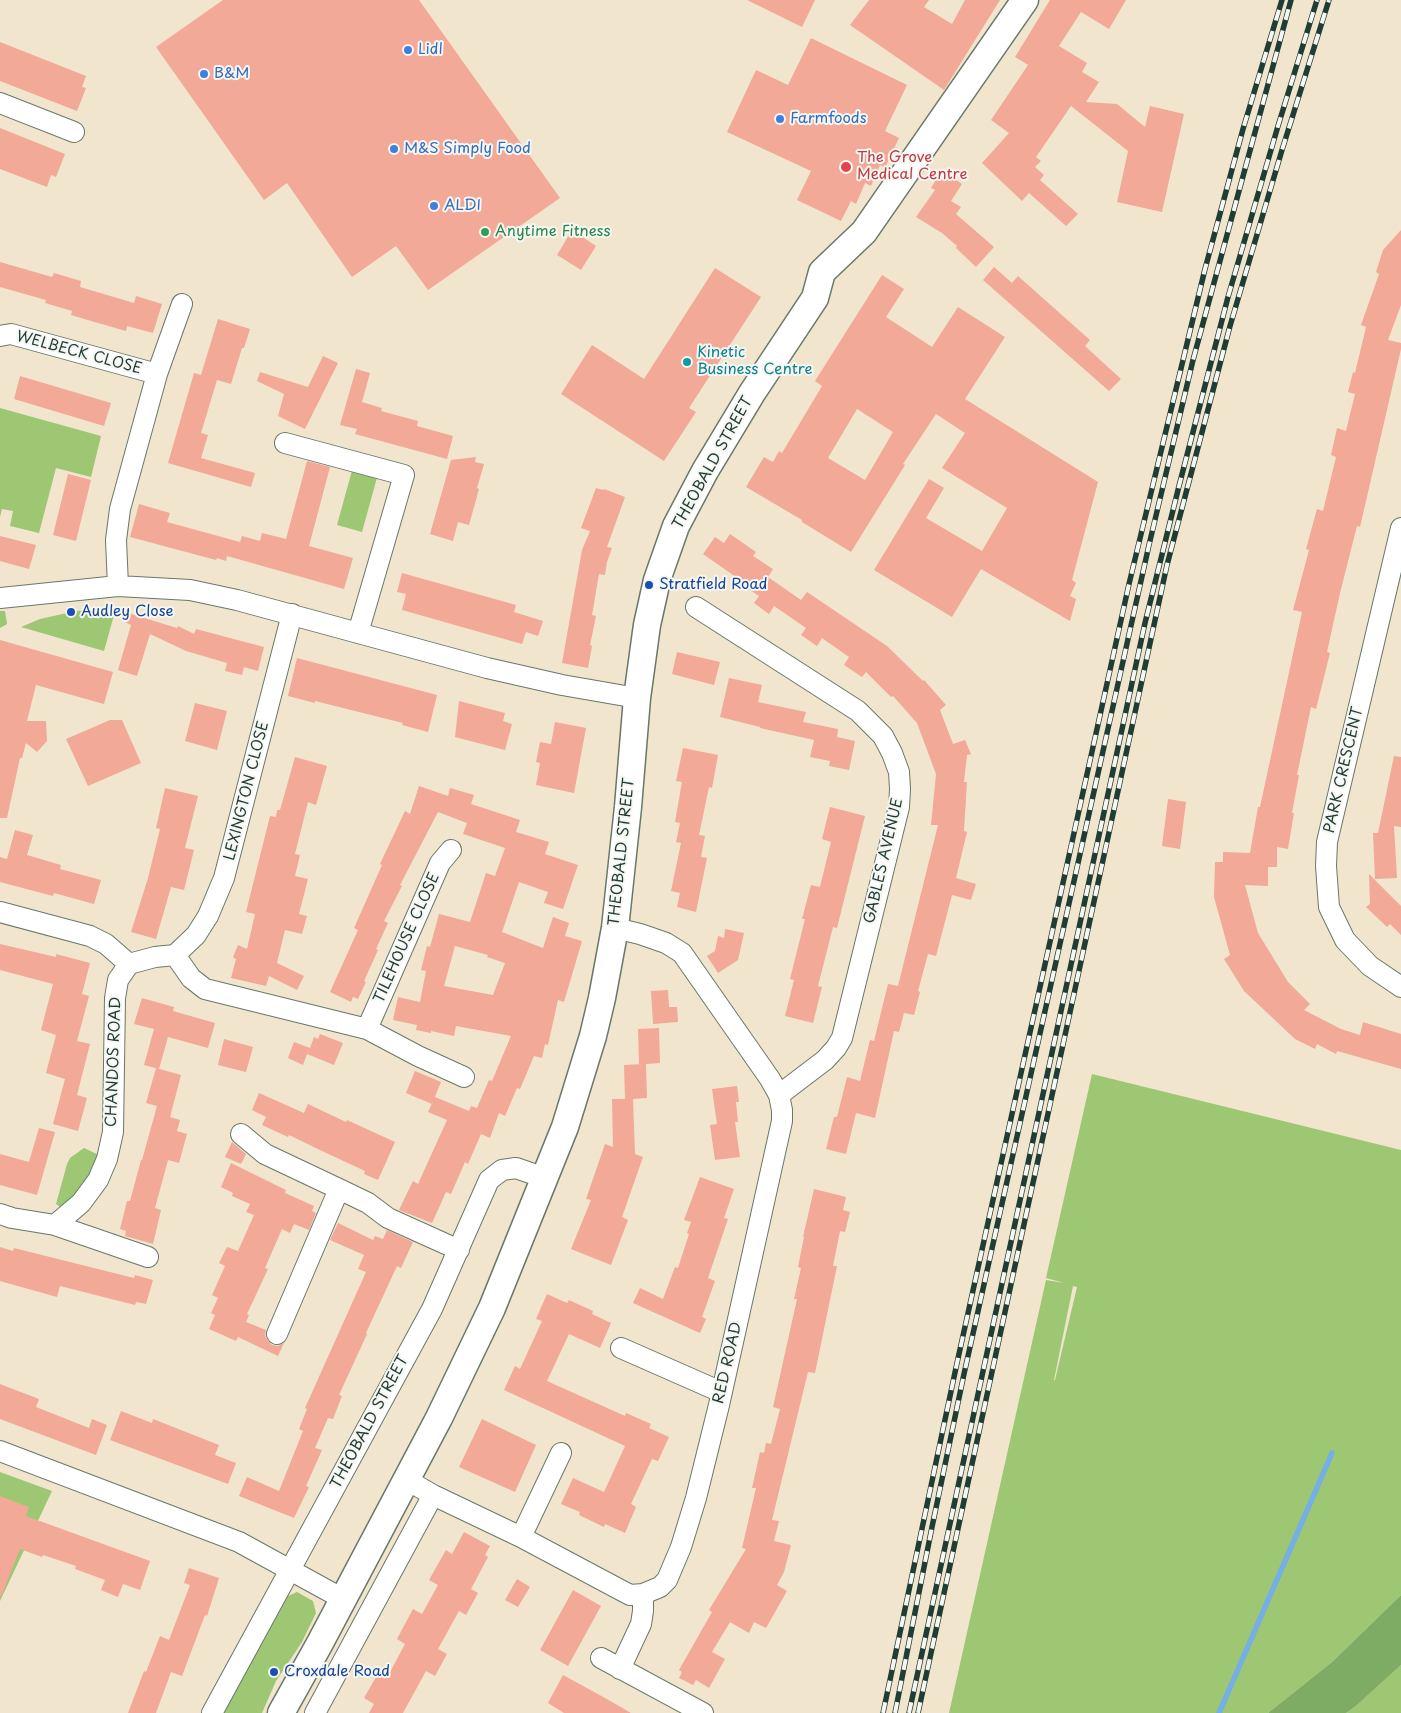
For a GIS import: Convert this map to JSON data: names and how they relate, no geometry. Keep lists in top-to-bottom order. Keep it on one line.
{"streets":{"street":["WELBECK CLOSE","THEOBALD STREET","PARK CRESCENT","LEXINGTON CLOSE","GABLES AVENUE","TILEHOUSE CLOSE","CHANDOS ROAD","RED ROAD"]},"crossings":[["THEOBALD STREET","RED ROAD"],["GABLES AVENUE","RED ROAD"]],"places":["Lidl","B&M","Farmfoods","M&S Simply Food","The Grove Medical Centre","ALDI","Anytime Fitness","Kinetic Business Centre","Stratfield Road","Audley Close","Croxdale Road"]}
